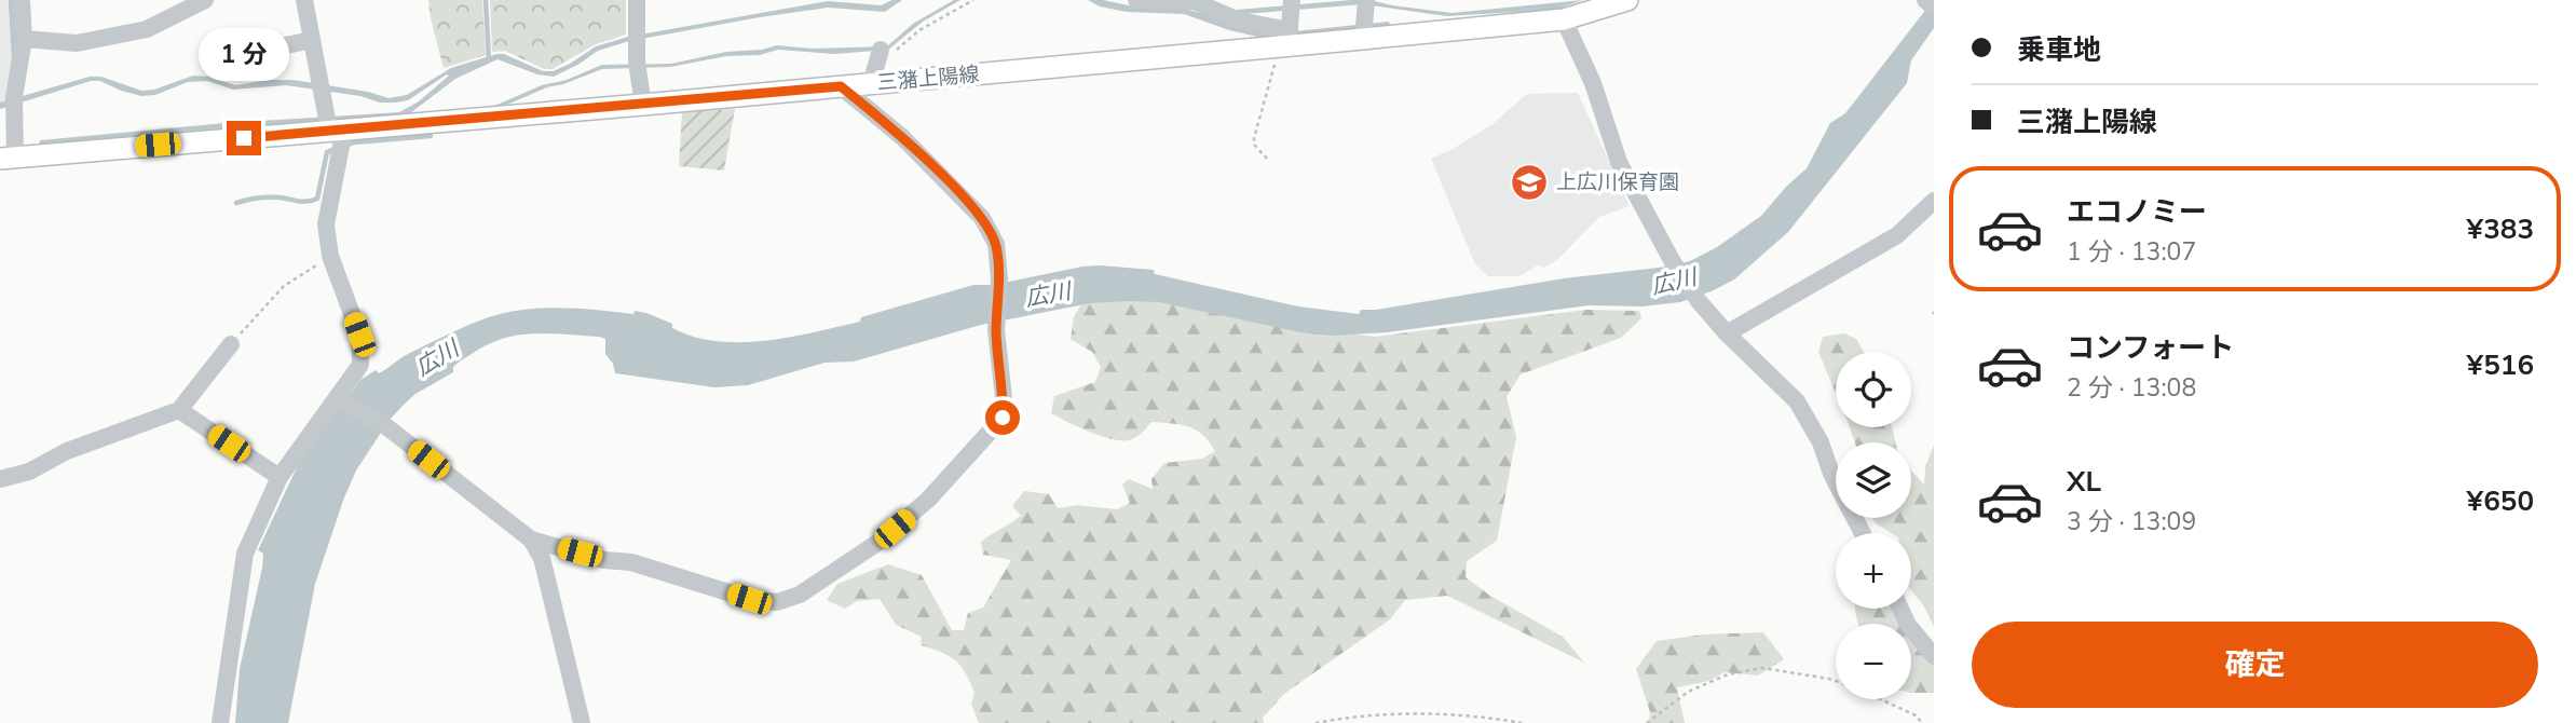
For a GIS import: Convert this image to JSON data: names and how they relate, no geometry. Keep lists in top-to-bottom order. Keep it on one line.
{"streets":{"main road":["三潴上陽線"]},"water":["広川"],"places":{"school or university":["上広川保育園"]},"page":{"banner":["乗車地","三潴上陽線"],"bubble":"1 分","list":[{"name":"エコノミー","note":"1 分 · 13:07","value":"¥383"},{"name":"コンフォート","note":"2 分 · 13:08","value":"¥516"},{"name":"XL","note":"3 分 · 13:09","value":"¥650"}],"map_buttons":["+","−"],"buttons":"確定"}}
